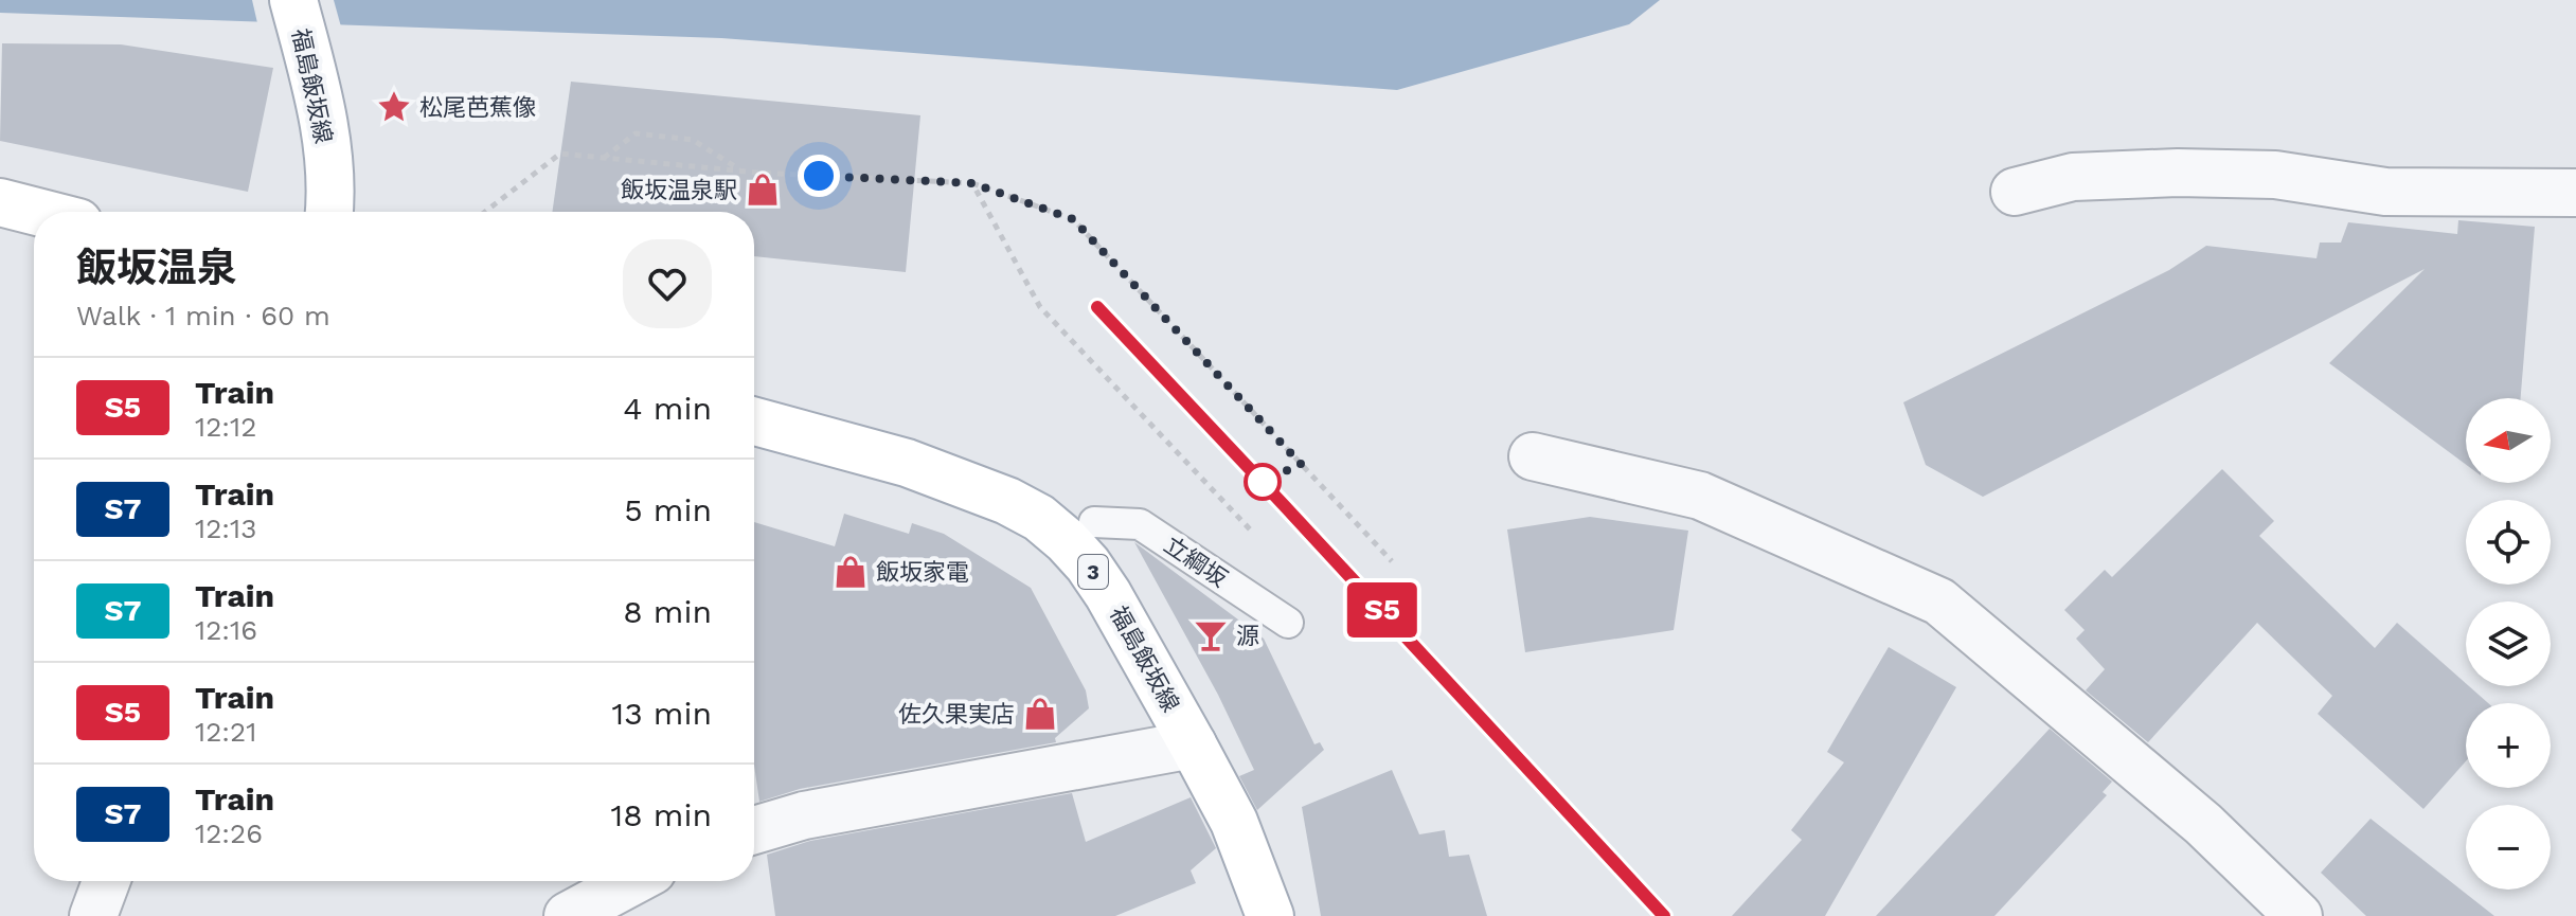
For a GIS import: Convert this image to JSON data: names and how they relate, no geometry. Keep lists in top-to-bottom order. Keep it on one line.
{"streets":{"main road":["福島飯坂線","3"],"lane":["立綱坂"]},"places":{"place":["松尾芭蕉像"],"shop":["飯坂温泉駅","飯坂家電","佐久果実店"],"bar":["源"]},"north":"left","page":{"on_map":"S5","heading":["飯坂温泉","Walk · 1 min · 60 m"],"list":[{"mark":"S5","name":"Train","note":"12:12","value":"4 min"},{"mark":"S7","name":"Train","note":"12:13","value":"5 min"},{"mark":"S7","name":"Train","note":"12:16","value":"8 min"},{"mark":"S5","name":"Train","note":"12:21","value":"13 min"},{"mark":"S7","name":"Train","note":"12:26","value":"18 min"}],"map_buttons":["+","−"]}}
